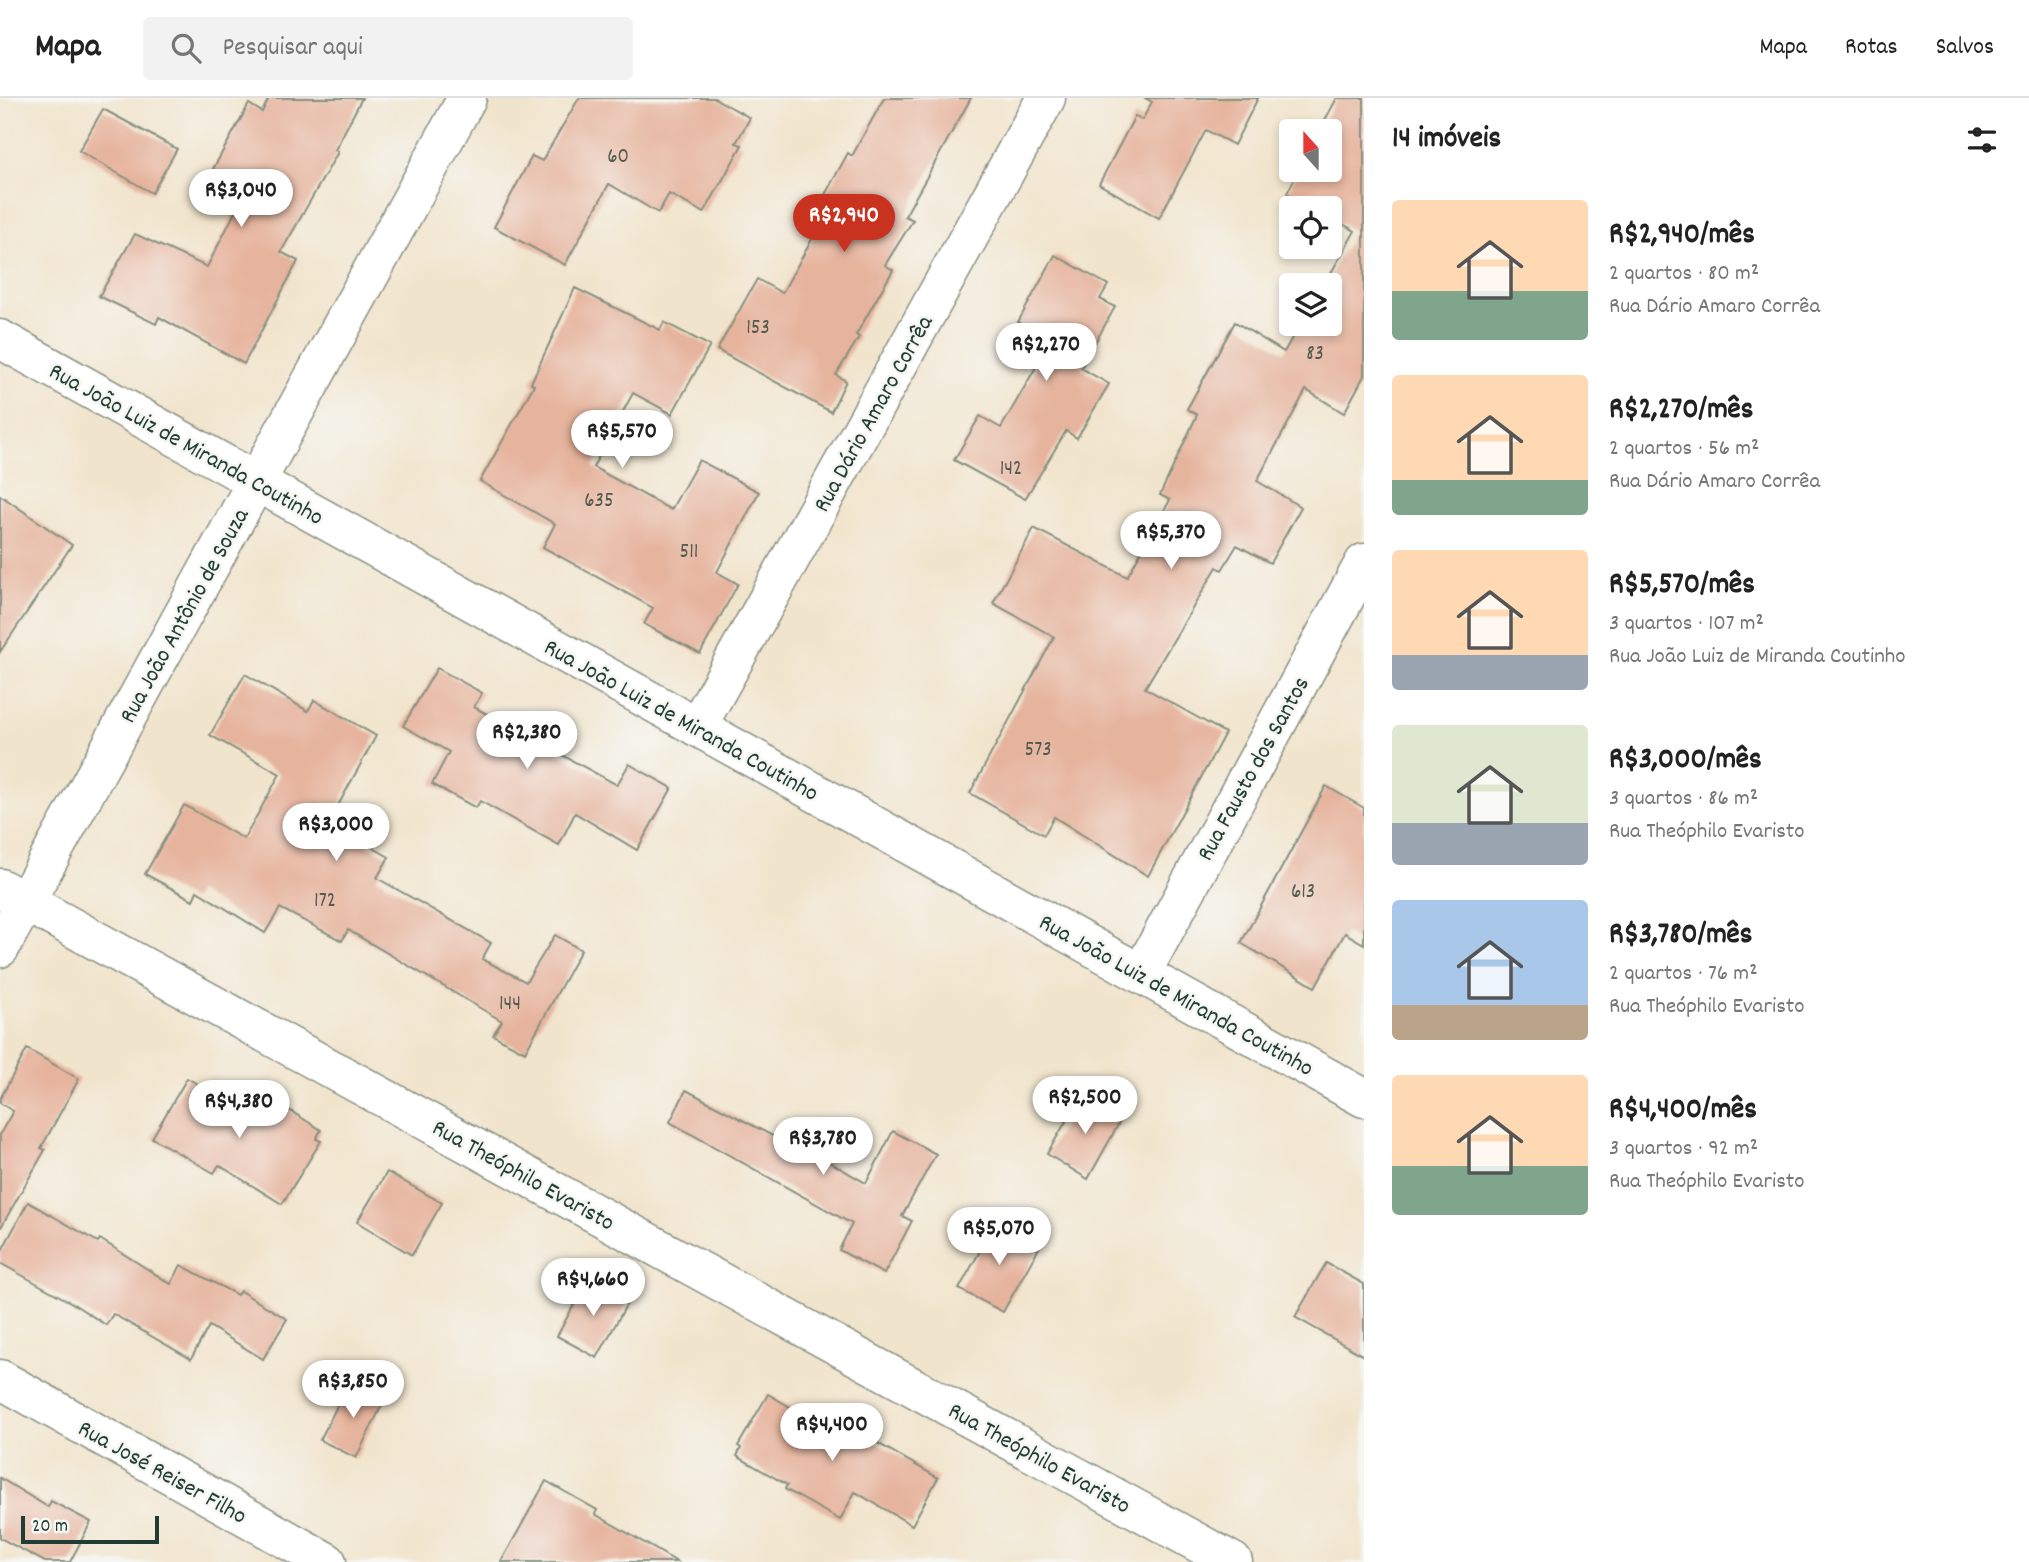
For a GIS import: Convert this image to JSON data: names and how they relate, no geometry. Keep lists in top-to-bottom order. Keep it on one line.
{"streets":{"street":["Rua Dário Amaro Corrêa","Rua João Luiz de Miranda Coutinho","Rua João Antônio de Souza","Rua Fausto dos Santos","Rua Theóphilo Evaristo","Rua José Reiser Filho"]},"crossings":[["Rua Dário Amaro Corrêa","Rua João Luiz de Miranda Coutinho"],["Rua João Luiz de Miranda Coutinho","Rua João Antônio de Souza"],["Rua João Luiz de Miranda Coutinho","Rua Fausto dos Santos"],["Rua João Antônio de Souza","Rua Theóphilo Evaristo"]],"house_numbers":["60","153","83","142","635","511","573","613","172","144"],"scale_bar":"20 m","north":"top","page":{"header":"Mapa","search":"Pesquisar aqui","nav":["Mapa","Rotas","Salvos"],"heading":"14 imóveis","price":["R$3,040","R$2,940","R$2,270","R$5,570","R$5,370","R$2,380","R$3,000","R$2,500","R$4,380","R$3,780","R$5,070","R$4,660","R$3,850","R$4,400"],"list":[{"name":"R$2,940/mês","note":"2 quartos · 80 m² · Rua Dário Amaro Corrêa"},{"name":"R$2,270/mês","note":"2 quartos · 56 m² · Rua Dário Amaro Corrêa"},{"name":"R$5,570/mês","note":"3 quartos · 107 m² · Rua João Luiz de Miranda Coutinho"},{"name":"R$3,000/mês","note":"3 quartos · 86 m² · Rua Theóphilo Evaristo"},{"name":"R$3,780/mês","note":"2 quartos · 76 m² · Rua Theóphilo Evaristo"},{"name":"R$4,400/mês","note":"3 quartos · 92 m² · Rua Theóphilo Evaristo"}],"scale":"20 m"}}
